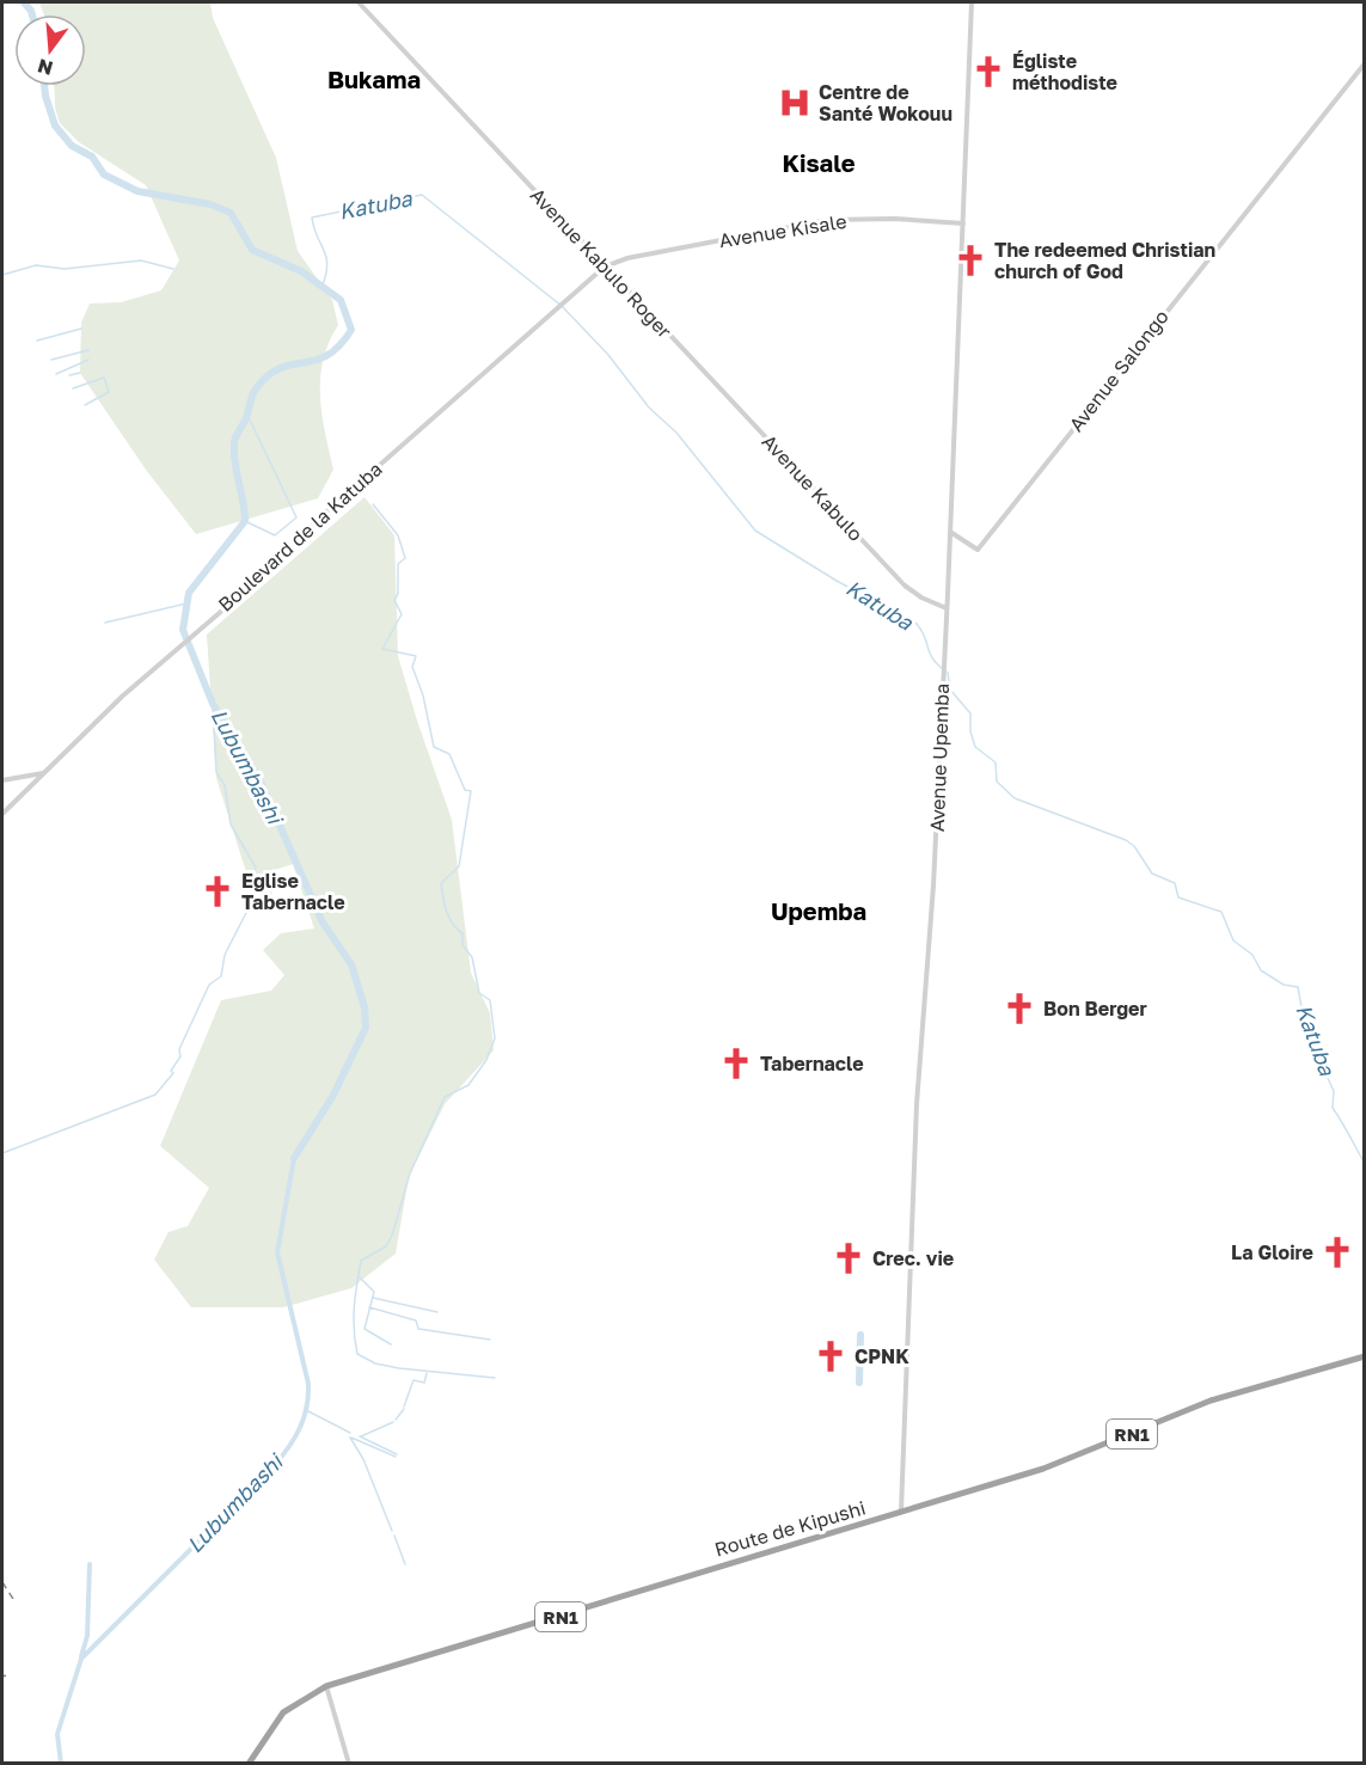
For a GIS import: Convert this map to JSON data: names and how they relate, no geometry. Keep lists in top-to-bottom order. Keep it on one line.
{"streets":{"highway":["RN1","Route de Kipushi"],"street":["Avenue Kisale","Avenue Kabulo Roger","Avenue Salongo","Avenue Kabulo","Boulevard de la Katuba","Avenue Upemba"]},"crossings":[["Avenue Kisale","Avenue Kabulo Roger"],["Avenue Kisale","Boulevard de la Katuba"],["Avenue Kisale","Avenue Upemba"],["Avenue Kabulo Roger","Avenue Kabulo"],["Avenue Kabulo Roger","Boulevard de la Katuba"],["Avenue Salongo","Avenue Upemba"],["Avenue Kabulo","Avenue Upemba"],["Avenue Upemba","Route de Kipushi"]],"districts":["Bukama","Kisale","Upemba"],"water":["Katuba","Lubumbashi"],"places":{"church":["Égliste méthodiste","The redeemed Christian church of God","Eglise Tabernacle","Bon Berger","Tabernacle","La Gloire","Crec. vie","CPNK"],"hospital":["Centre de Santé Wokouu"]},"north":"bottom"}
